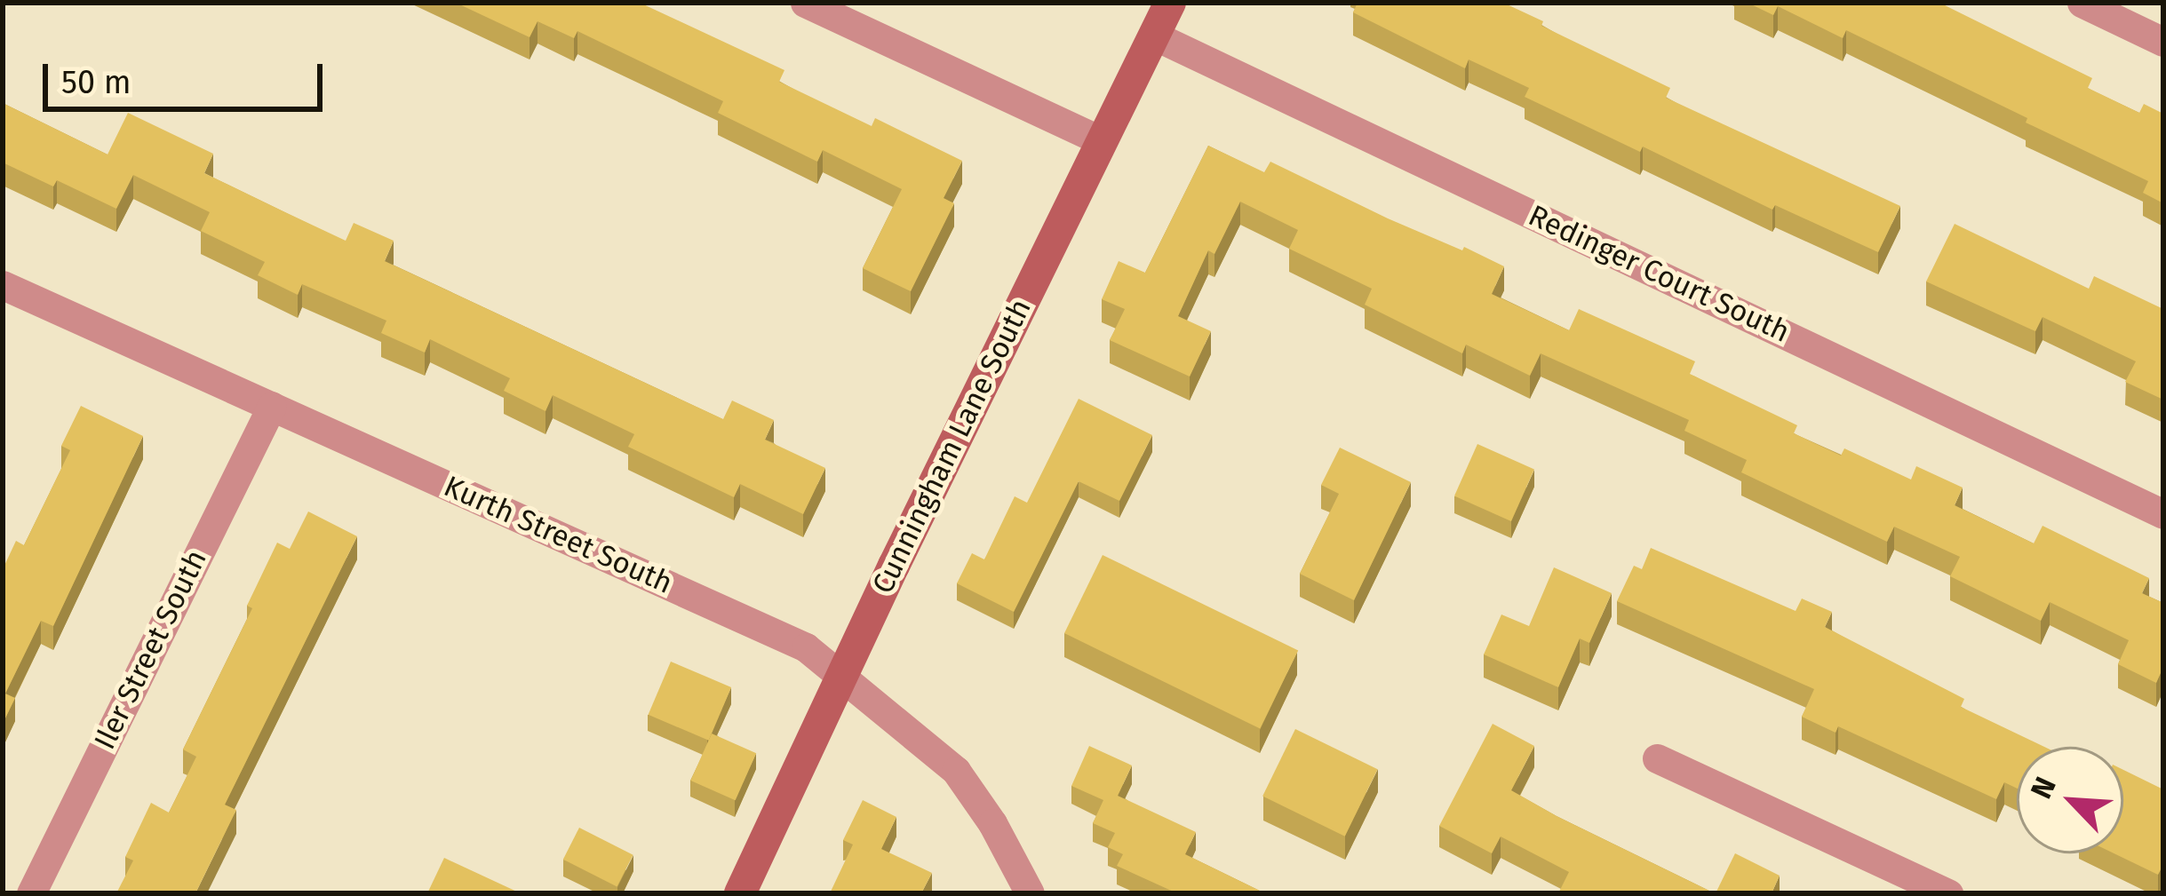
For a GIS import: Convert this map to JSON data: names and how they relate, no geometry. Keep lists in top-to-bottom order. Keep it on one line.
{"streets":{"street":["Redinger Court South","Cunningham Lane South","Kurth Street South","Iler Street South"]},"crossings":[["Redinger Court South","Cunningham Lane South"],["Cunningham Lane South","Kurth Street South"],["Kurth Street South","Iler Street South"]],"scale_bar":"50 m","north":"top left"}
